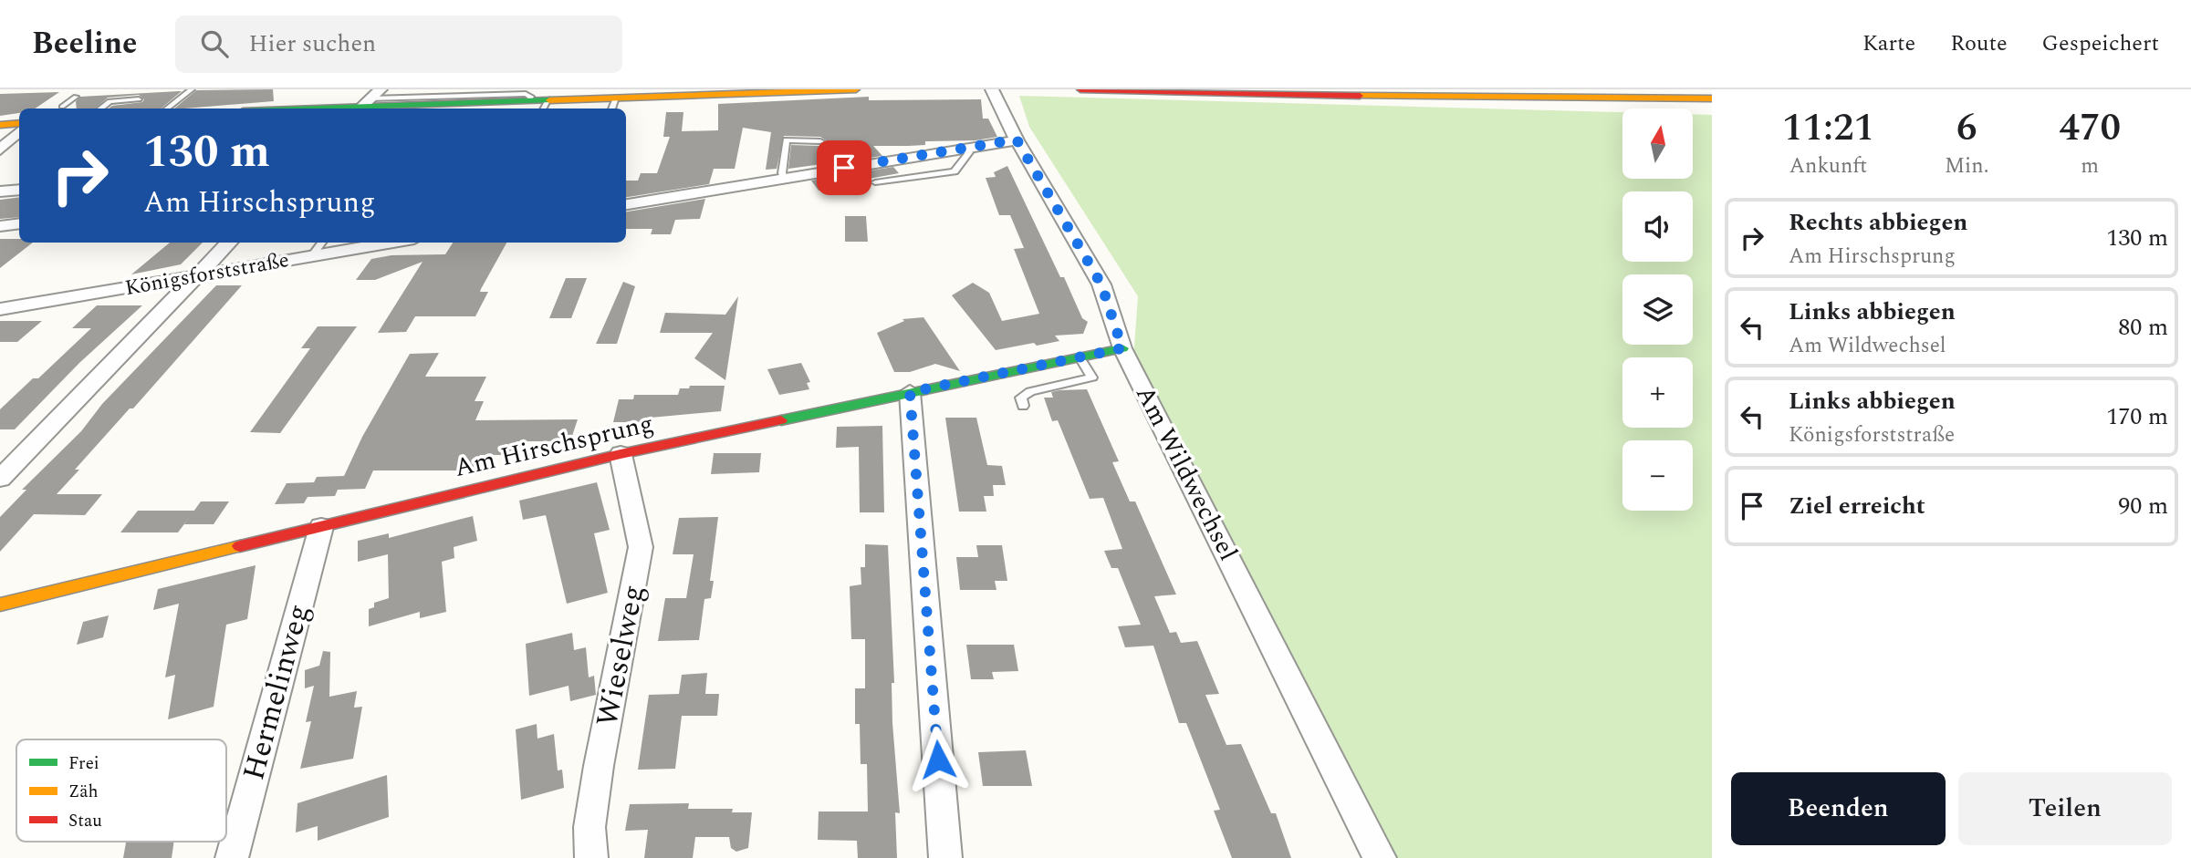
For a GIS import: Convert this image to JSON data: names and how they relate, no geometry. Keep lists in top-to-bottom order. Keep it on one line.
{"streets":{"main road":["Am Hirschsprung"],"street":["Königsforststraße","Am Wildwechsel","Wieselweg","Hermelinweg"]},"crossings":[["Am Hirschsprung","Am Wildwechsel"],["Am Hirschsprung","Wieselweg"],["Am Hirschsprung","Hermelinweg"]],"legend":["Frei","Zäh","Stau"],"north":"top","page":{"header":"Beeline","search":"Hier suchen","nav":["Karte","Route","Gespeichert"],"eta":["11:21","Ankunft","6","Min.","470","m"],"map_buttons":["+","−"],"turn":["130 m","Am Hirschsprung"],"list":[{"name":"Rechts abbiegen","note":"Am Hirschsprung","value":"130 m"},{"name":"Links abbiegen","note":"Am Wildwechsel","value":"80 m"},{"name":"Links abbiegen","note":"Königsforststraße","value":"170 m"},{"name":"Ziel erreicht","value":"90 m"}],"buttons":["Beenden","Teilen"]}}
